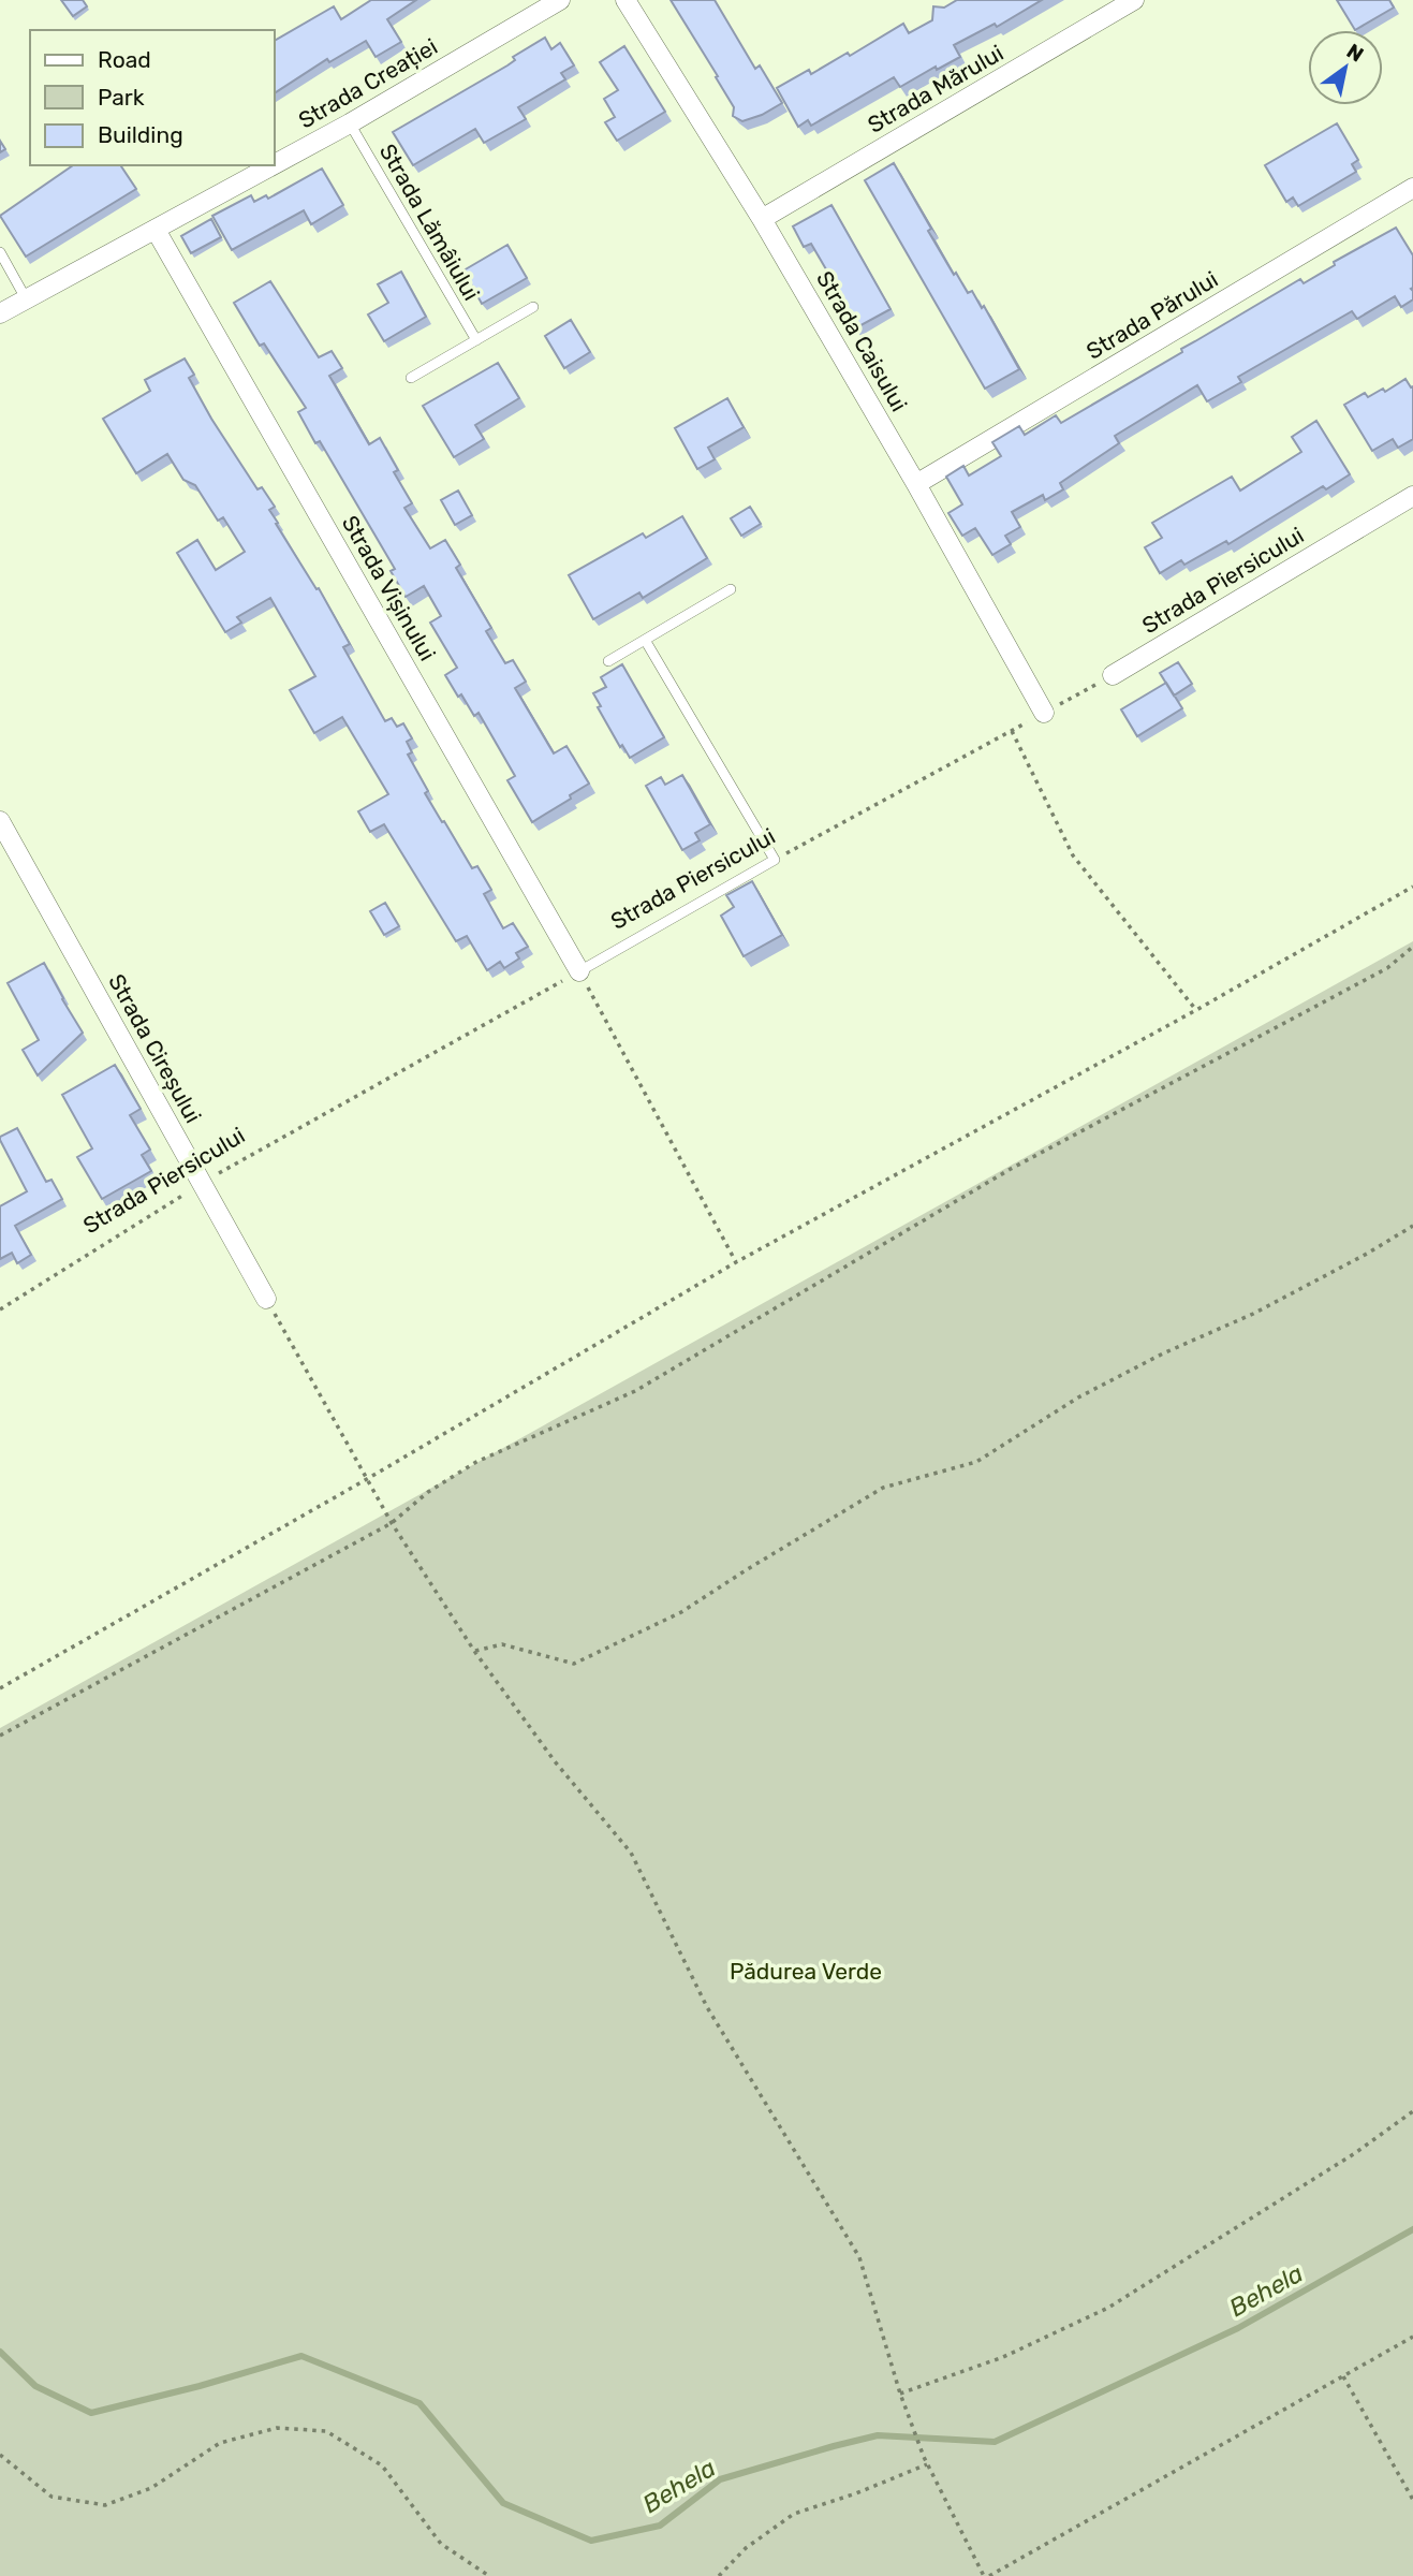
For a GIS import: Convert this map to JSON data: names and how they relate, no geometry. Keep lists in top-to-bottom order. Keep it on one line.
{"streets":{"street":["Strada Creației","Strada Mărului","Strada Părului","Strada Caisului","Strada Piersicului","Strada Vișinului","Strada Cireșului"],"lane":["Strada Lămâiului"]},"crossings":[["Strada Creației","Strada Lămâiului"],["Strada Creației","Strada Vișinului"],["Strada Mărului","Strada Caisului"],["Strada Părului","Strada Caisului"],["Strada Caisului","Strada Piersicului"],["Strada Piersicului","Strada Vișinului"],["Strada Piersicului","Strada Cireșului"]],"water":["Behela"],"parks":["Pădurea Verde"],"legend":["Road","Park","Building"],"north":"top right"}
